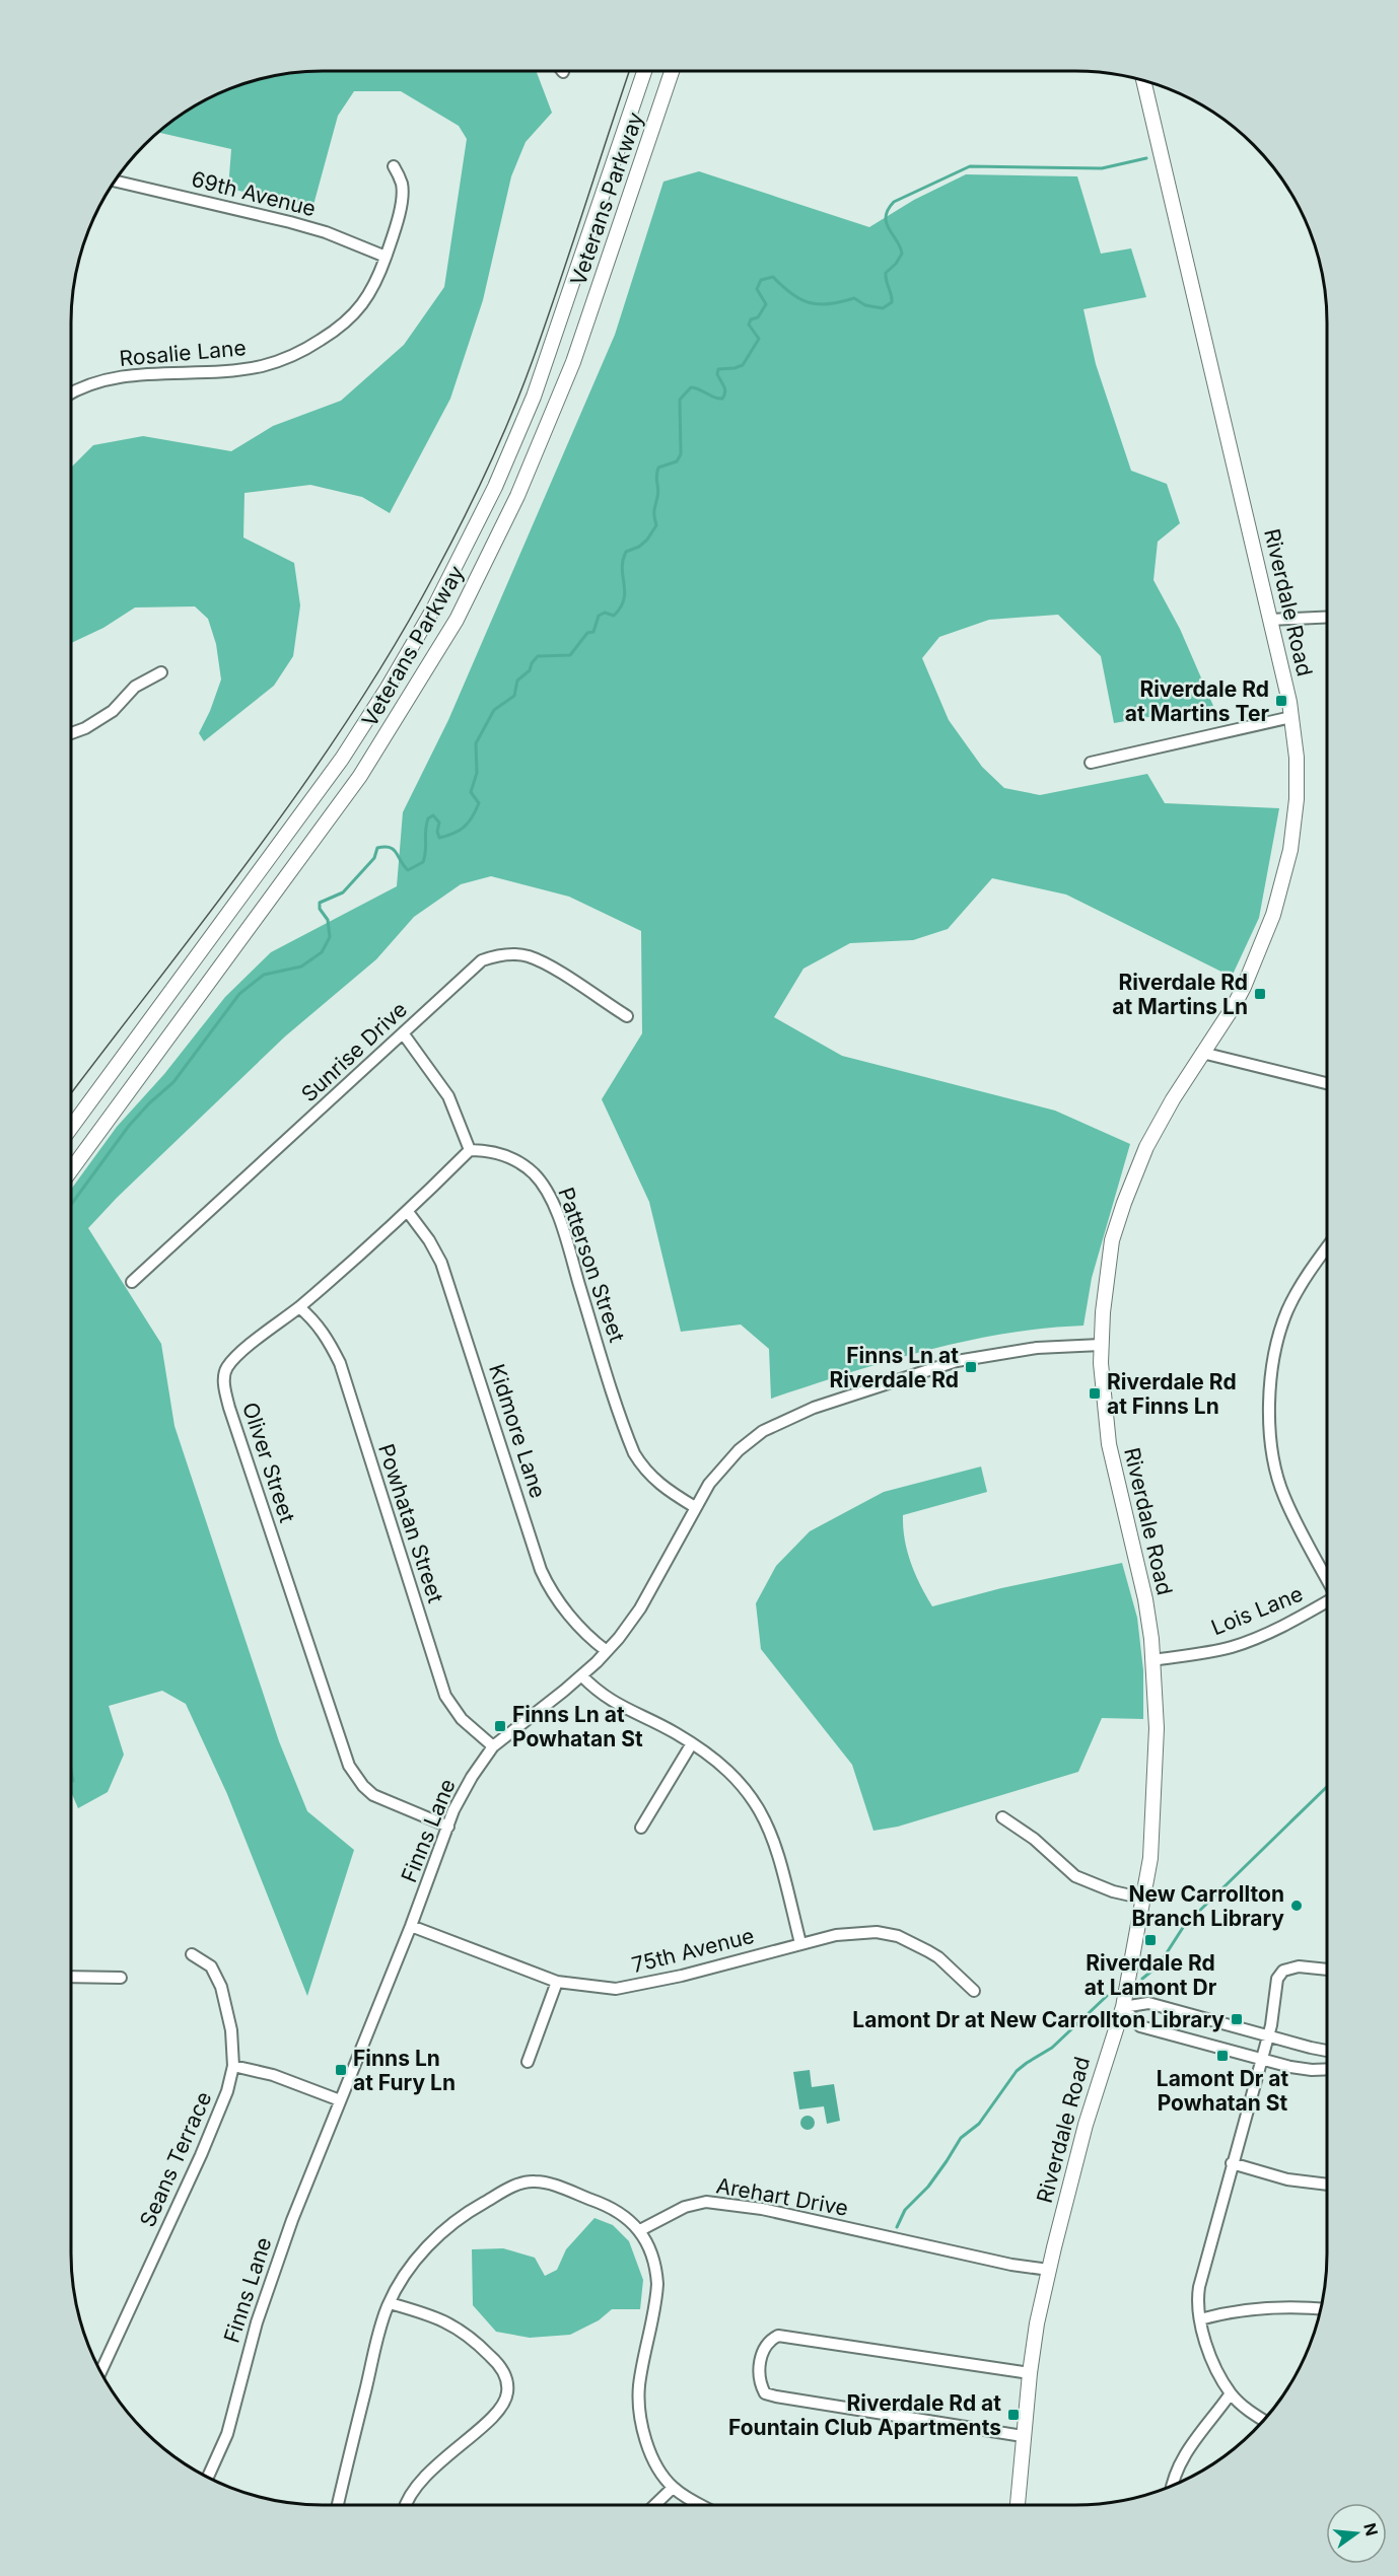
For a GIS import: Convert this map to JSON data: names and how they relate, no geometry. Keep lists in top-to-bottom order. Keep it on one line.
{"streets":{"main road":["Veterans Parkway","Riverdale Road"],"street":["69th Avenue","Rosalie Lane","Sunrise Drive","Patterson Street","Kidmore Lane","Oliver Street","Powhatan Street","Lois Lane","Finns Lane","75th Avenue","Seans Terrace","Arehart Drive"]},"crossings":[["69th Avenue","Rosalie Lane"],["Riverdale Road","Lois Lane"],["Riverdale Road","Finns Lane"],["Riverdale Road","Arehart Drive"],["Patterson Street","Oliver Street"],["Patterson Street","Finns Lane"],["Kidmore Lane","Oliver Street"],["Kidmore Lane","Finns Lane"],["Oliver Street","Powhatan Street"],["Oliver Street","Finns Lane"],["Powhatan Street","Finns Lane"],["Finns Lane","75th Avenue"]],"places":{"transit":["Riverdale Rd at Martins Ter","Riverdale Rd at Martins Ln","Finns Ln at Riverdale Rd","Riverdale Rd at Finns Ln","Finns Ln at Powhatan St","Riverdale Rd at Lamont Dr","Lamont Dr at New Carrollton Library","Lamont Dr at Powhatan St","Finns Ln at Fury Ln","Riverdale Rd at Fountain Club Apartments"],"other":["New Carrollton Branch Library"]},"north":"right"}
